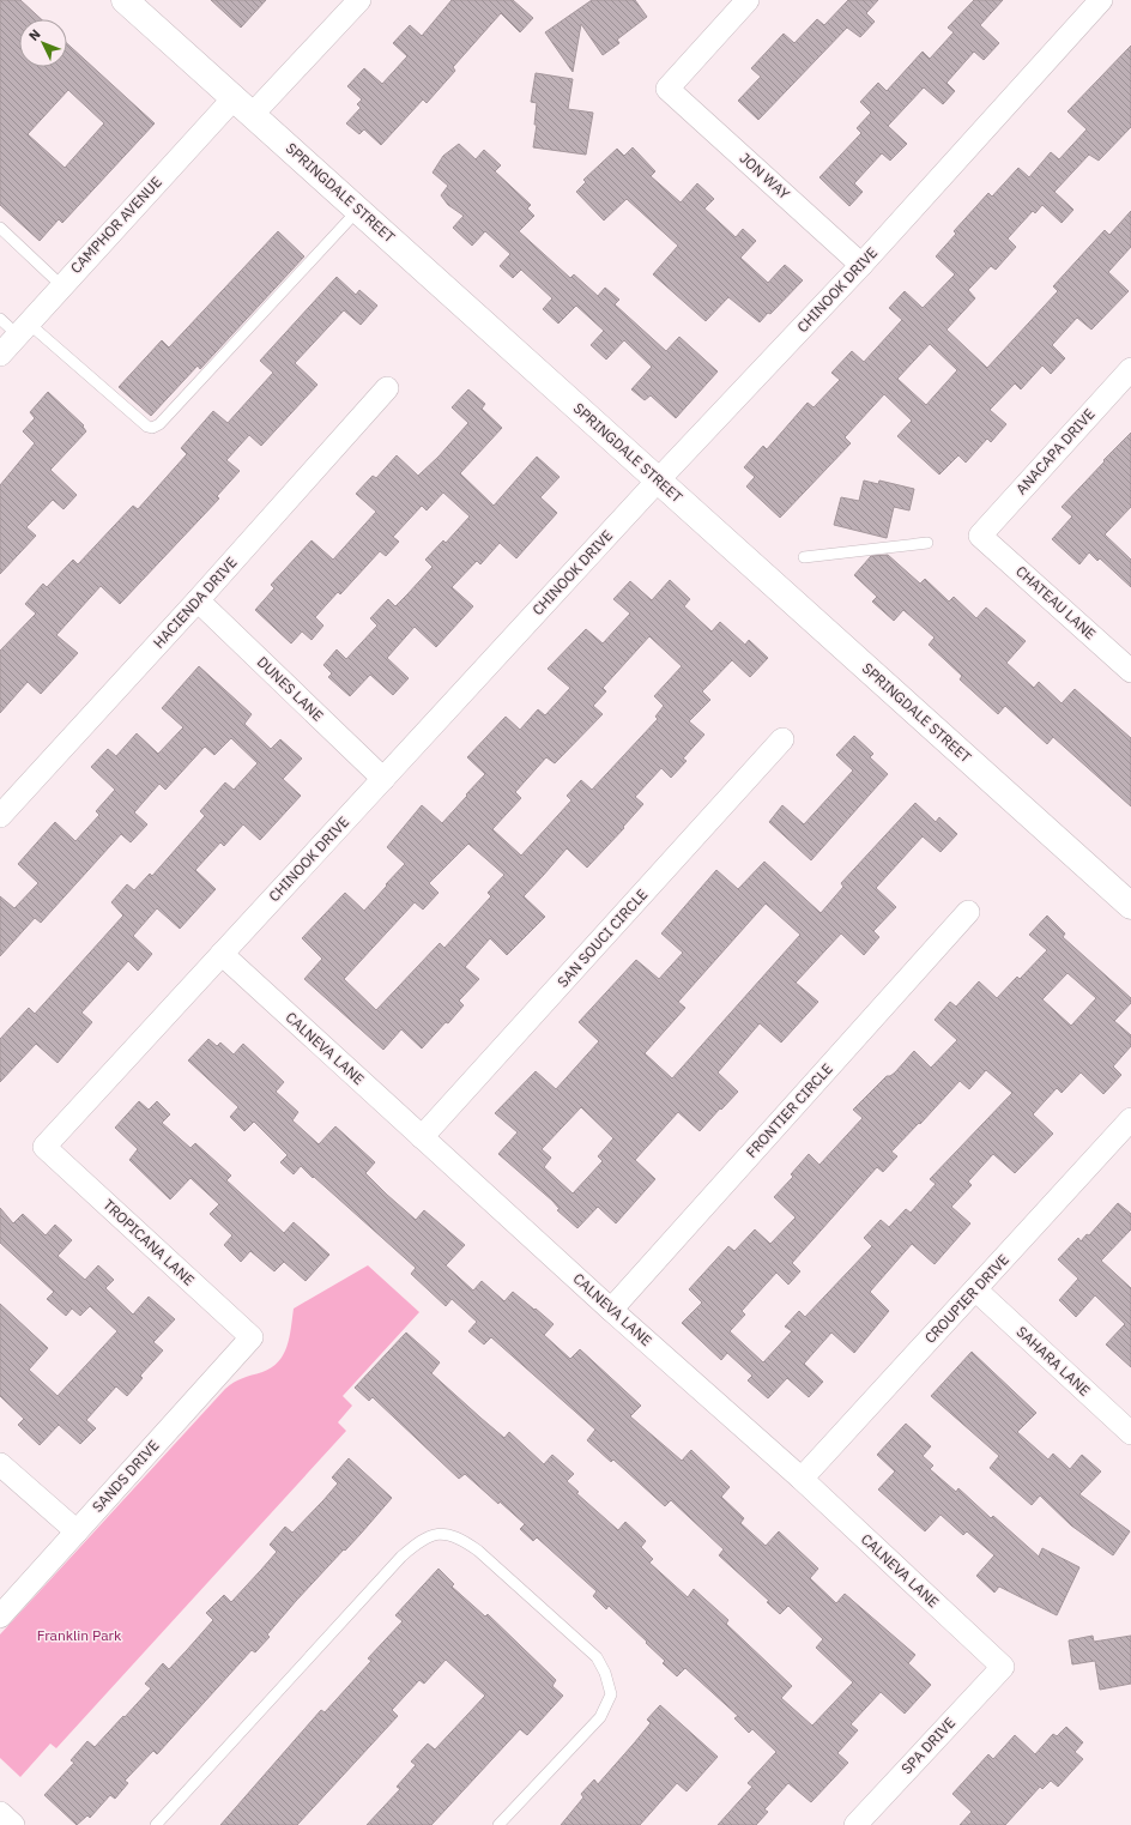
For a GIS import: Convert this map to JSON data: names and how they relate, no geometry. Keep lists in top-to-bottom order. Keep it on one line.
{"streets":{"main road":["SPRINGDALE STREET"],"street":["JON WAY","CAMPHOR AVENUE","CHINOOK DRIVE","ANACAPA DRIVE","HACIENDA DRIVE","CHATEAU LANE","DUNES LANE","SAN SOUCI CIRCLE","CALNEVA LANE","FRONTIER CIRCLE","TROPICANA LANE","CROUPIER DRIVE","SAHARA LANE","SANDS DRIVE","SPA DRIVE"]},"crossings":[["JON WAY","CHINOOK DRIVE"],["SPRINGDALE STREET","CAMPHOR AVENUE"],["SPRINGDALE STREET","CHINOOK DRIVE"],["CHINOOK DRIVE","DUNES LANE"],["CHINOOK DRIVE","CALNEVA LANE"],["CHINOOK DRIVE","TROPICANA LANE"],["ANACAPA DRIVE","CHATEAU LANE"],["HACIENDA DRIVE","DUNES LANE"],["SAN SOUCI CIRCLE","CALNEVA LANE"],["CALNEVA LANE","FRONTIER CIRCLE"],["CALNEVA LANE","CROUPIER DRIVE"],["CALNEVA LANE","SPA DRIVE"],["TROPICANA LANE","SANDS DRIVE"],["CROUPIER DRIVE","SAHARA LANE"]],"parks":["Franklin Park"],"north":"top left"}
